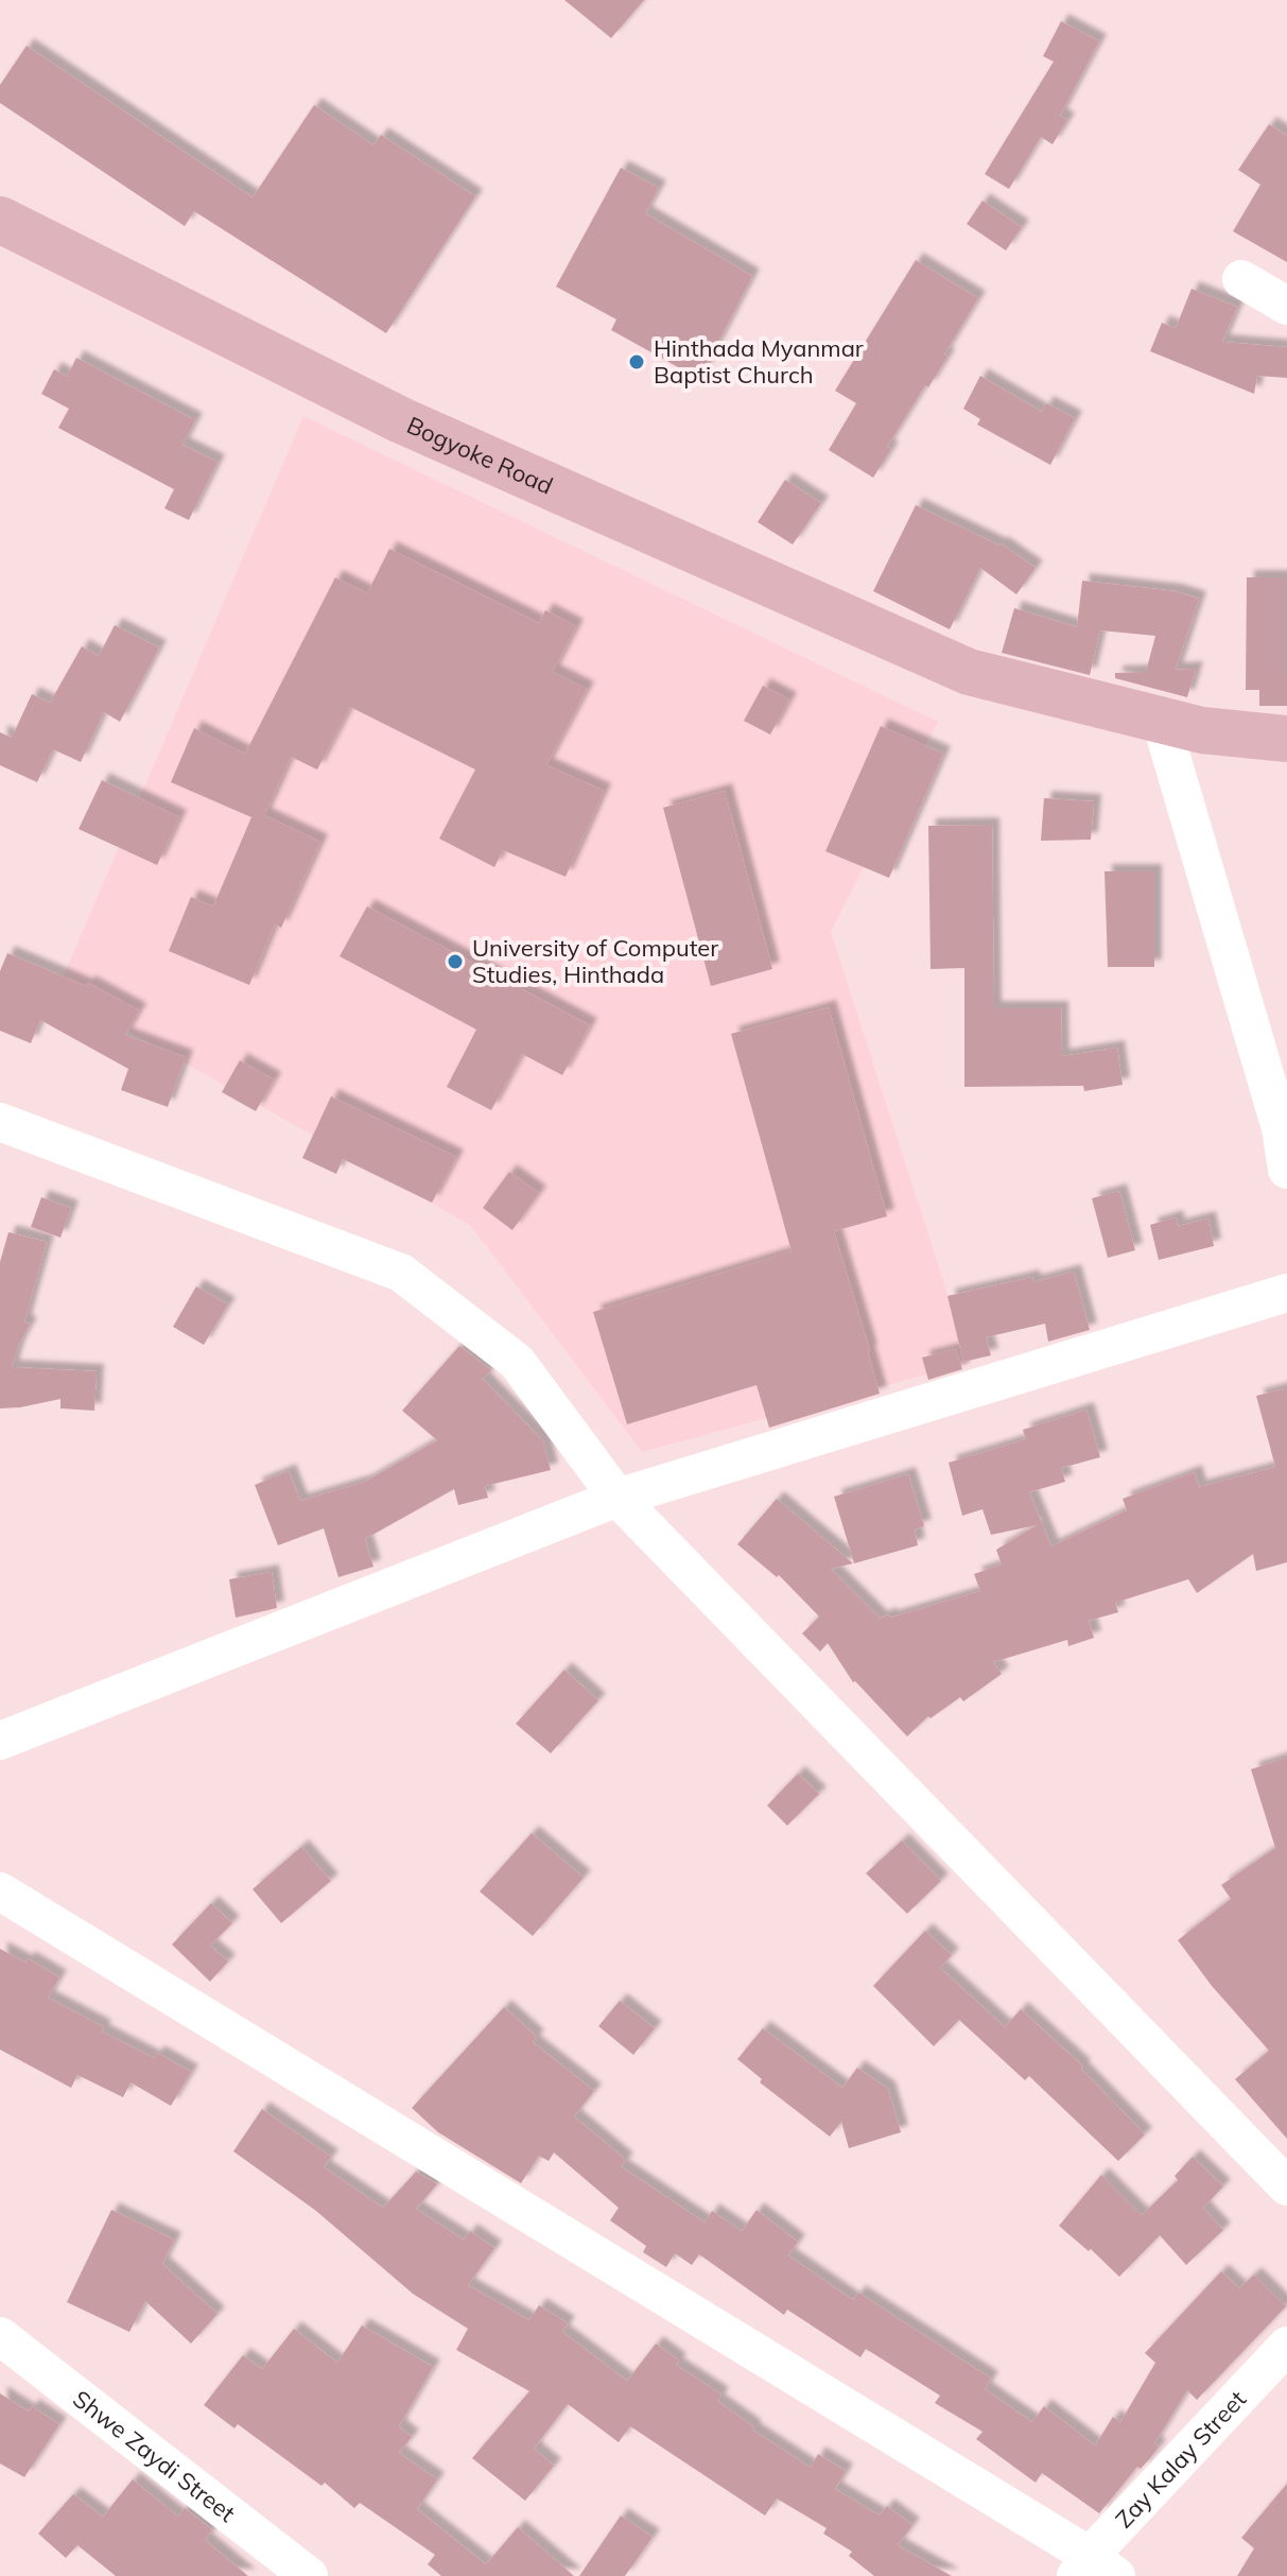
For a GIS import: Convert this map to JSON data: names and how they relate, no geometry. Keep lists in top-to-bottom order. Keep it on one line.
{"streets":{"main road":["Bogyoke Road"],"street":["Shwe Zaydi Street","Zay Kalay Street"]},"places":["Hinthada Myanmar Baptist Church","University of Computer Studies, Hinthada"]}
